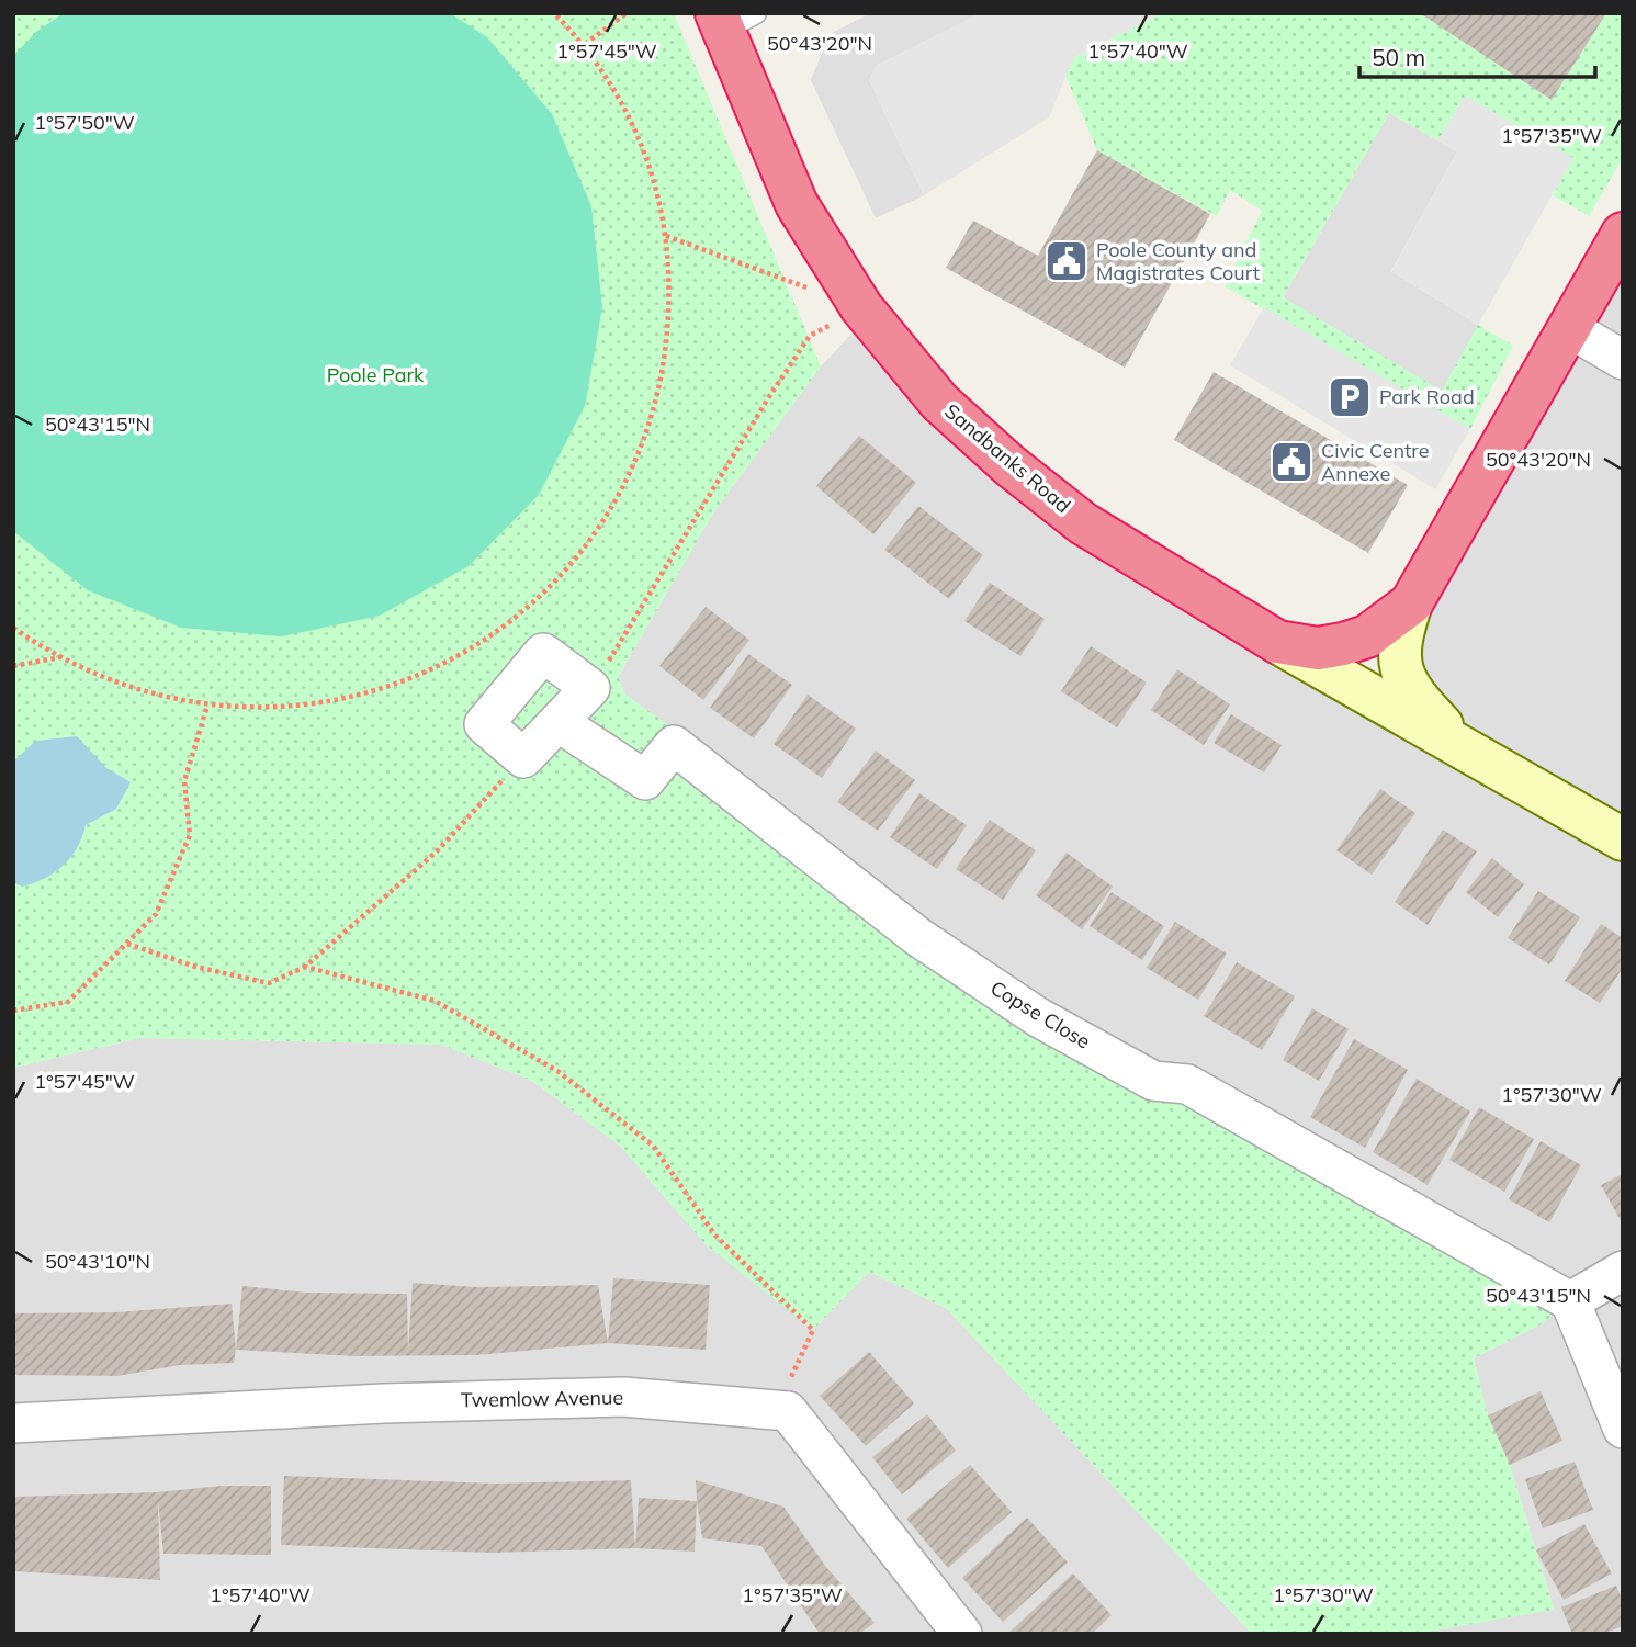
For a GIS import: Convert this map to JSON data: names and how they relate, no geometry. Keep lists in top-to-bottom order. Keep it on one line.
{"streets":{"highway":["Sandbanks Road"],"street":["Copse Close","Twemlow Avenue"]},"parks":["Poole Park"],"places":{"public building":["Poole County and Magistrates Court","Civic Centre Annexe"],"parking":["Park Road"]},"scale_bar":"50 m","coordinates":["50°43'20\"N","1°57'45\"W","1°57'40\"W","1°57'50\"W","1°57'35\"W","50°43'15\"N","1°57'30\"W","50°43'10\"N"]}
